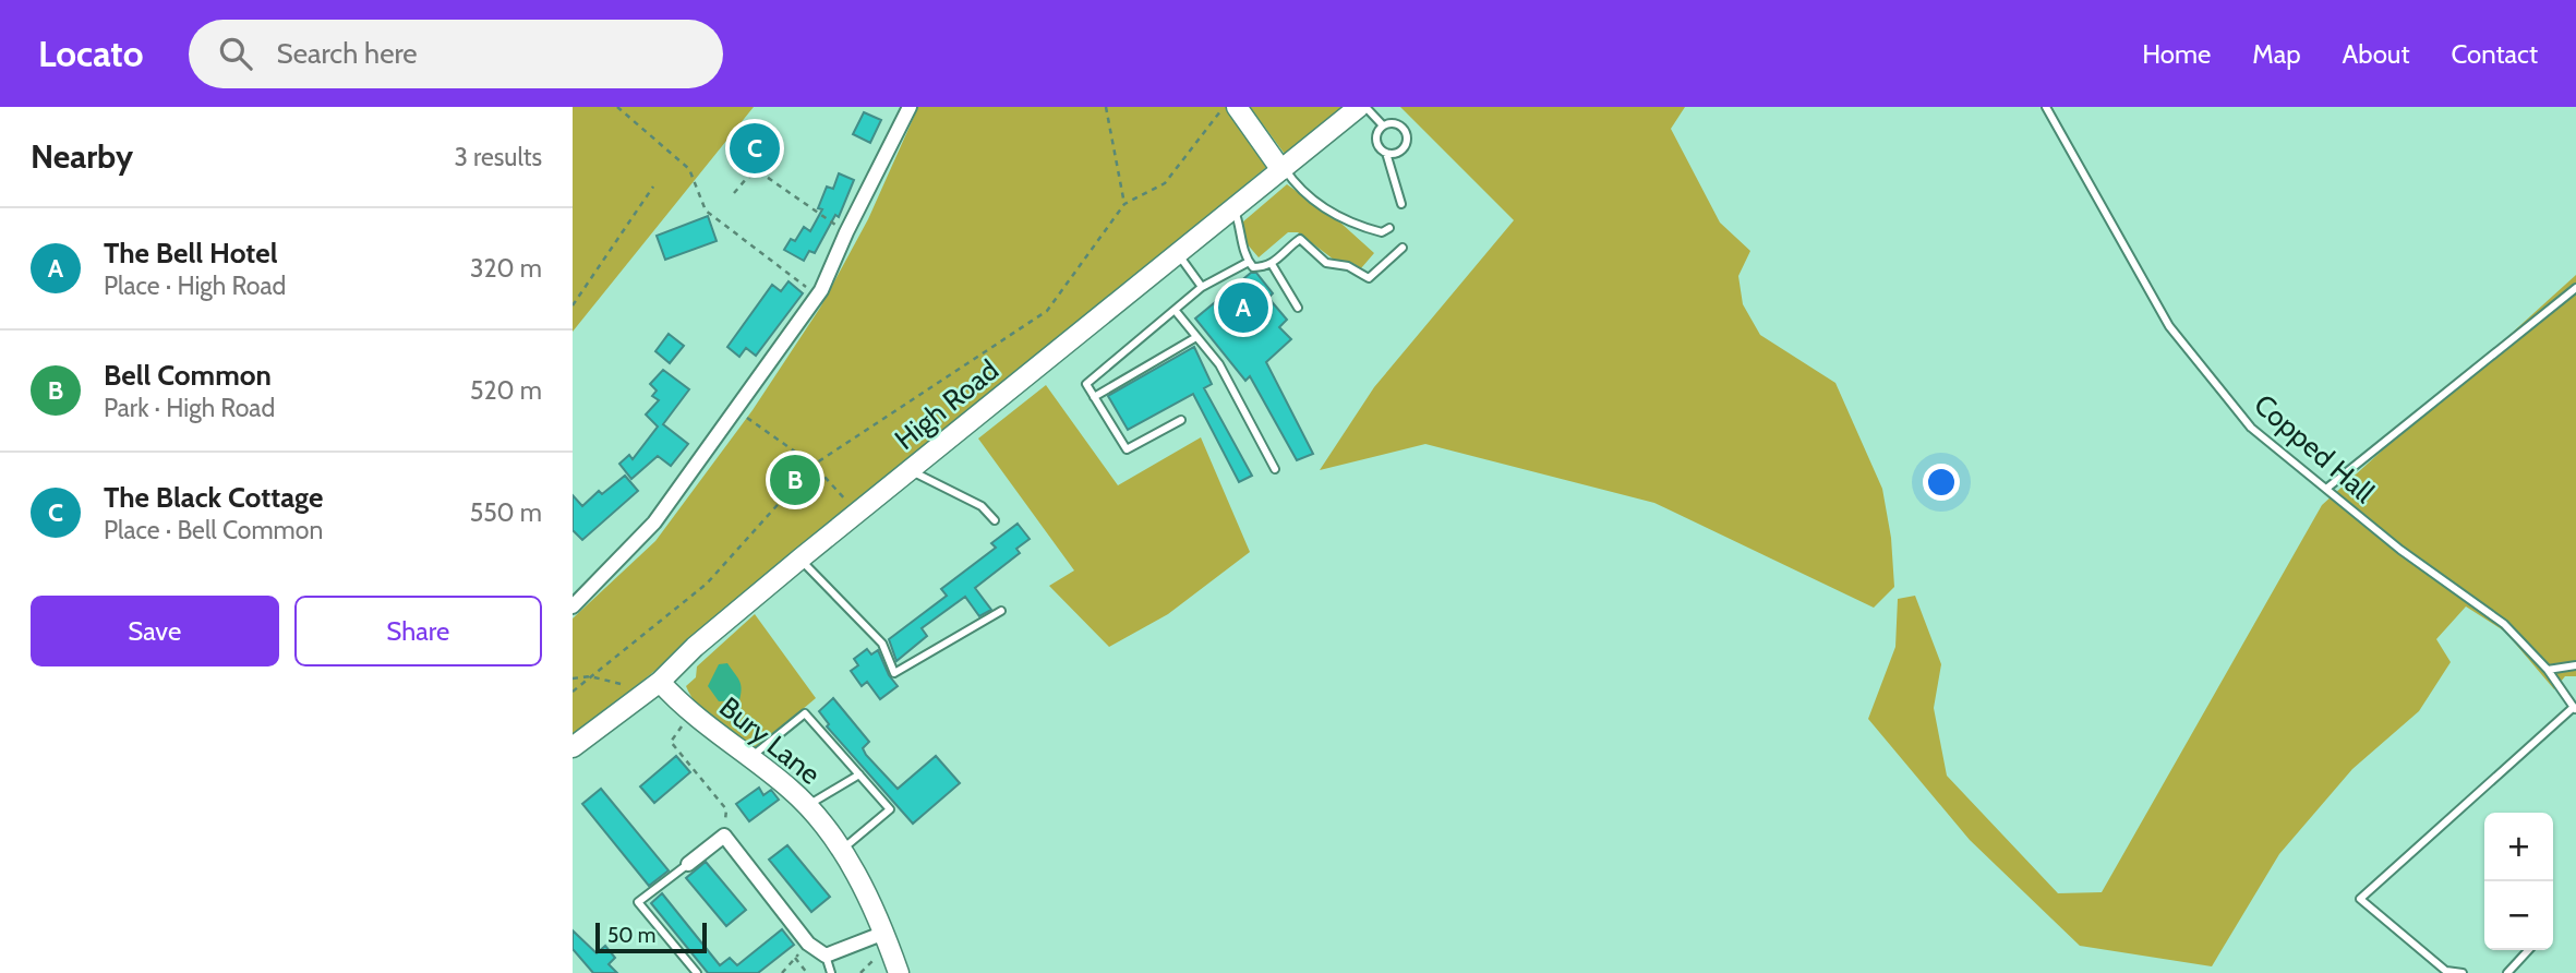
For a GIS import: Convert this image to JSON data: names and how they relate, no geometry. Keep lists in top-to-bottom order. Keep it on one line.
{"streets":{"main road":["High Road","Bury Lane"],"lane":["Copped Hall"]},"crossings":[["High Road","Bury Lane"]],"scale_bar":"50 m","page":{"header":"Locato","search":"Search here","nav":["Home","Map","About","Contact"],"heading":["Nearby","3 results"],"pins":["C","A","B"],"list":[{"mark":"A","name":"The Bell Hotel","note":"Place · High Road","value":"320 m"},{"mark":"B","name":"Bell Common","note":"Park · High Road","value":"520 m"},{"mark":"C","name":"The Black Cottage","note":"Place · Bell Common","value":"550 m"}],"buttons":["Save","Share"],"map_buttons":["+","−"],"scale":"50 m"}}
